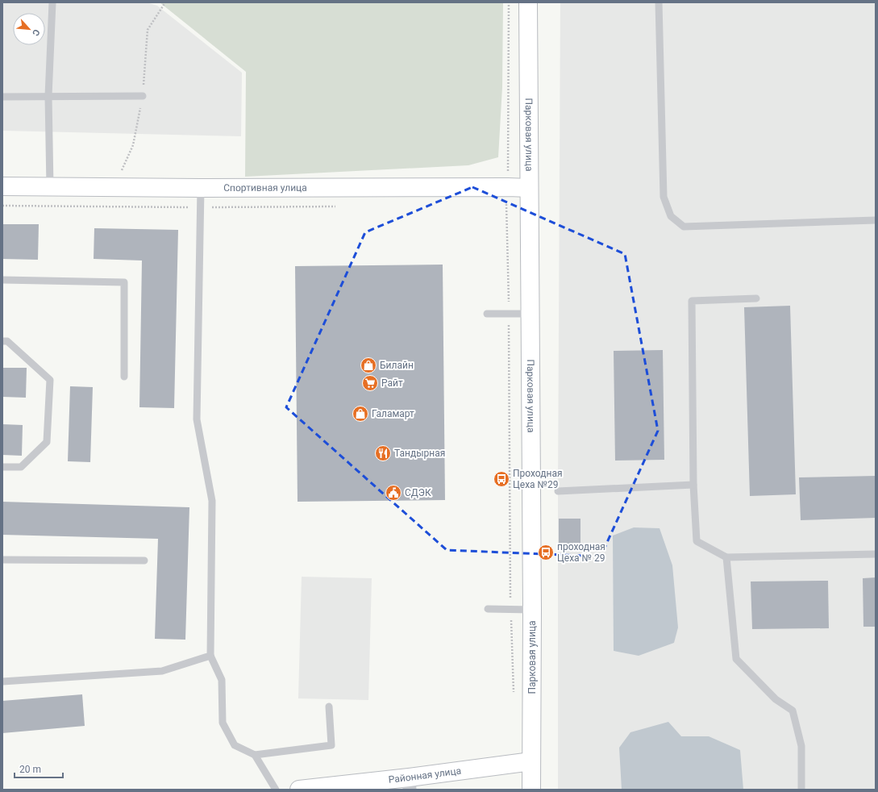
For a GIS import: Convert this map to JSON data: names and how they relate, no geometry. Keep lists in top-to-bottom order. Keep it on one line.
{"streets":{"main road":["Парковая улица","Спортивная улица","Районная улица"]},"crossings":[["Парковая улица","Спортивная улица"],["Парковая улица","Районная улица"]],"places":{"shop":["Билайн","Галамарт"],"supermarket":["Райт"],"restaurant":["Тандырная"],"bus stop":["Проходная Цеха №29","проходная Цеха № 29"],"public building":["СДЭК"]},"scale_bar":"20 m","north":"bottom right"}
